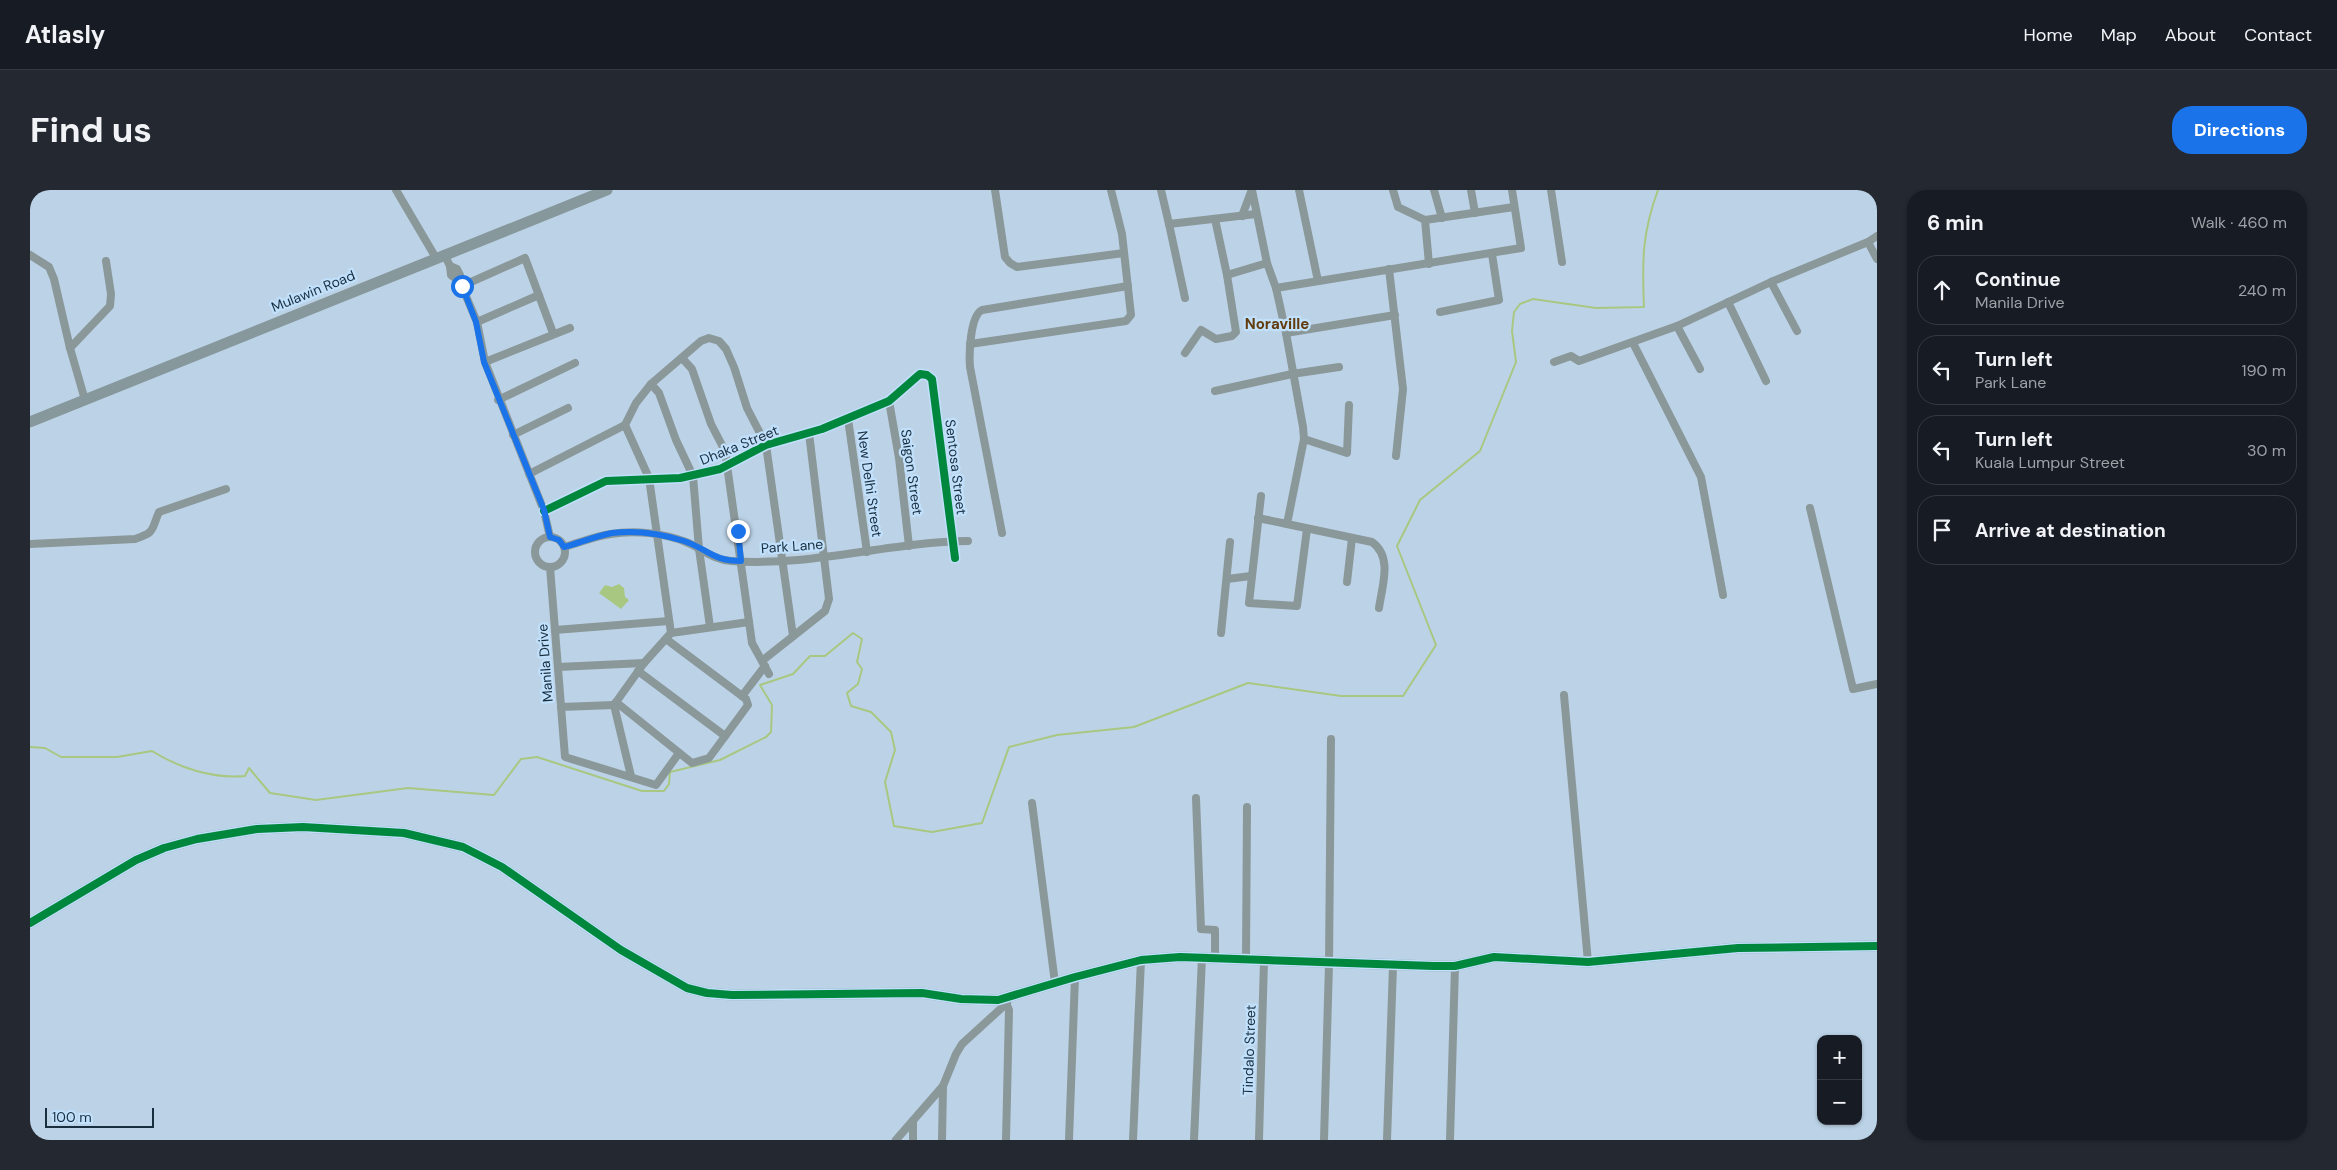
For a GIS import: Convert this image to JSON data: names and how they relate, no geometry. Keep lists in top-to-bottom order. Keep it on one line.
{"streets":{"street":["Mulawin Road","Dhaka Street","Sentosa Street","Saigon Street","New Delhi Street","Park Lane","Manila Drive","Tindalo Street"]},"crossings":[["Dhaka Street","Sentosa Street"],["Dhaka Street","Saigon Street"],["Dhaka Street","New Delhi Street"],["Sentosa Street","Park Lane"],["Saigon Street","Park Lane"],["New Delhi Street","Park Lane"],["Park Lane","Manila Drive"]],"districts":["Noraville"],"scale_bar":"100 m","page":{"header":"Atlasly","nav":["Home","Map","About","Contact"],"buttons":"Directions","title":"Find us","heading":["6 min","Walk · 460 m"],"list":[["Continue","Manila Drive","240 m"],["Turn left","Park Lane","190 m"],["Turn left","Kuala Lumpur Street","30 m"],"Arrive at destination"],"map_buttons":["+","−"],"scale":"100 m"}}
